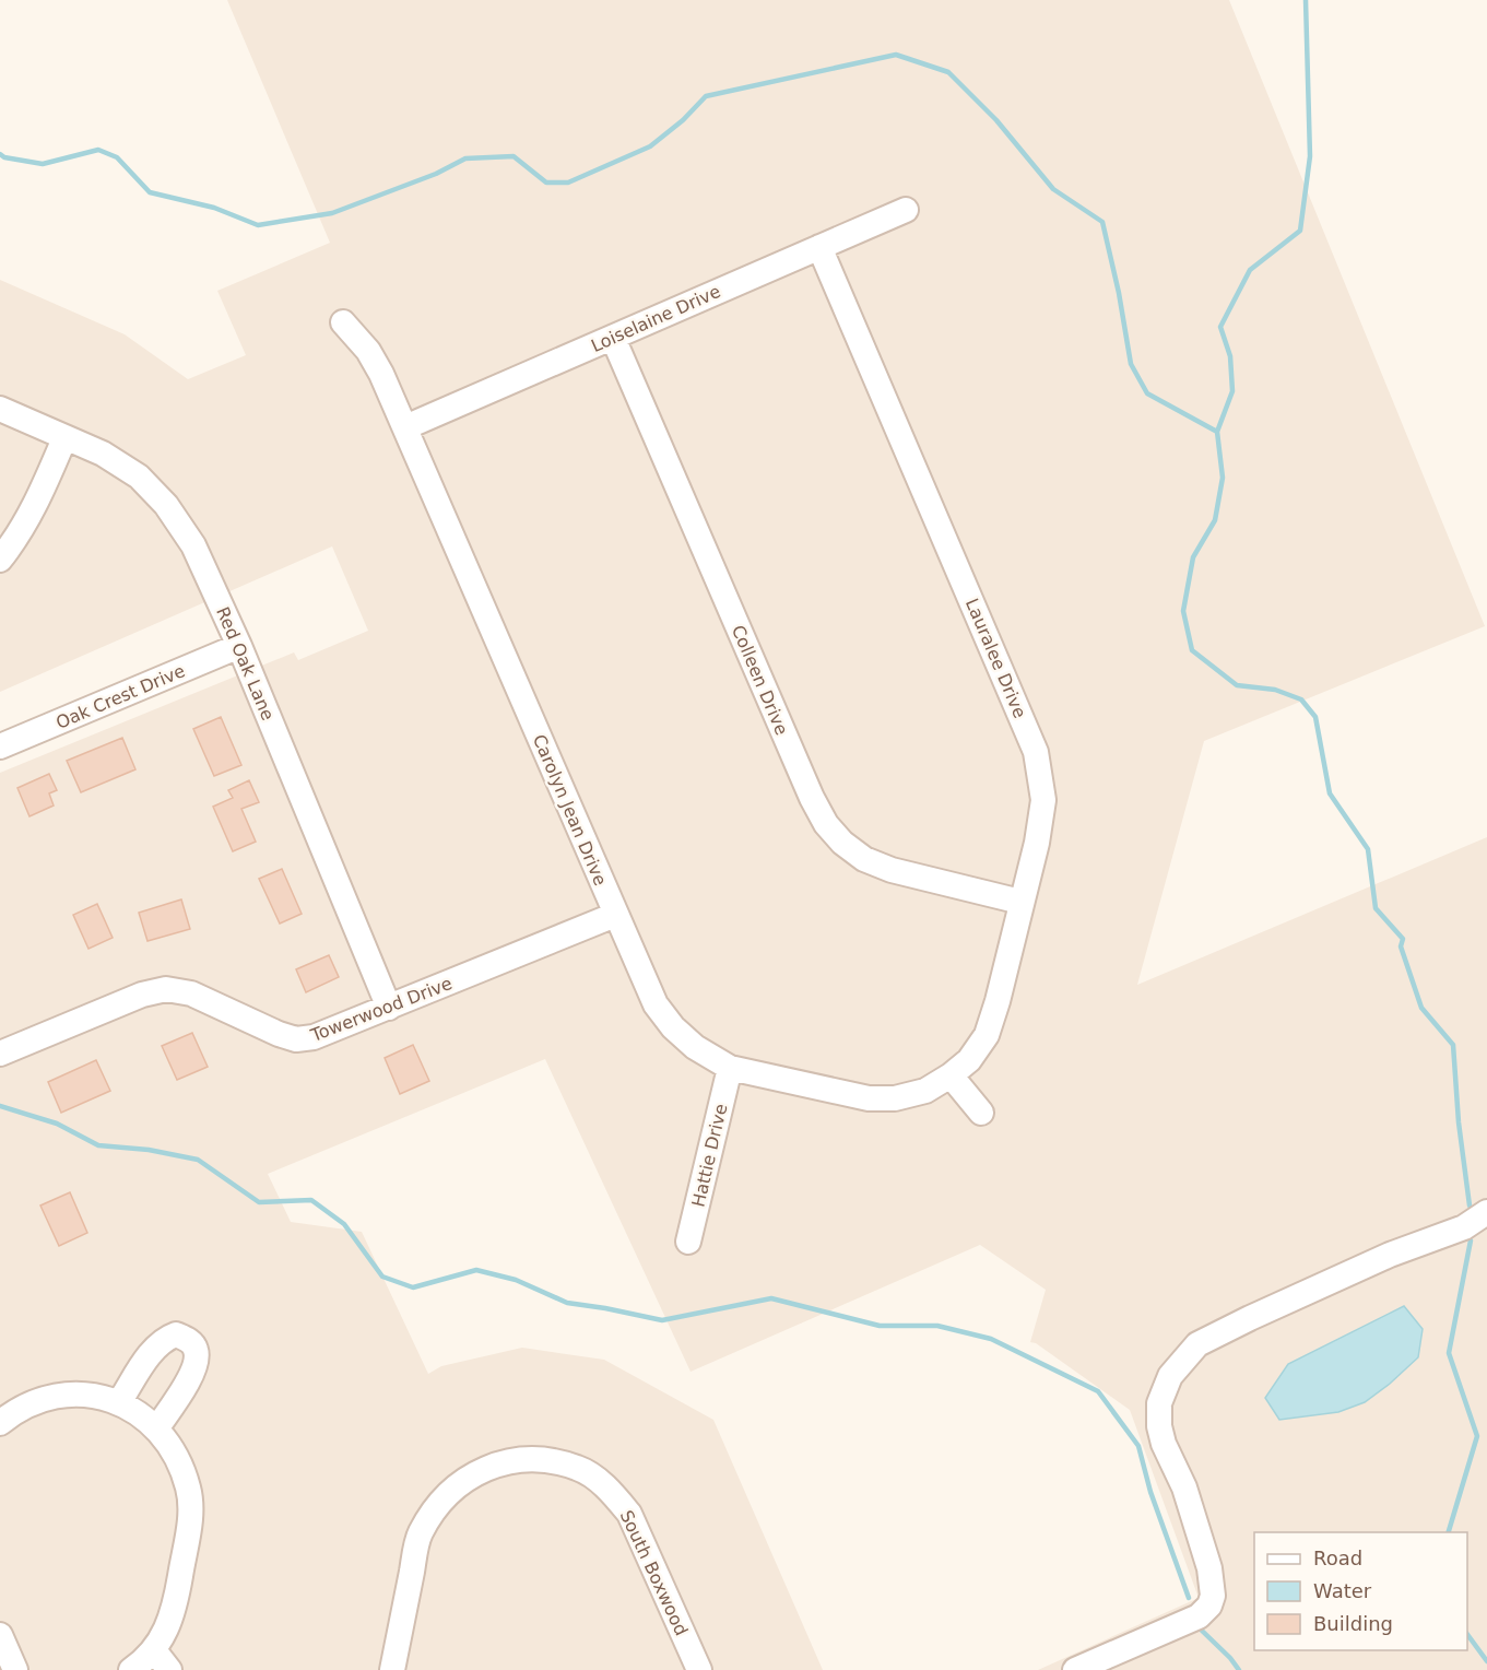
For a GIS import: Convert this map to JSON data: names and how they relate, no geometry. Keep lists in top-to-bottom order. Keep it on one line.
{"streets":{"street":["Loiselaine Drive","Lauralee Drive","Red Oak Lane","Colleen Drive","Oak Crest Drive","Carolyn Jean Drive","Towerwood Drive","Hattie Drive","South Boxwood"]},"crossings":[["Loiselaine Drive","Lauralee Drive"],["Loiselaine Drive","Colleen Drive"],["Loiselaine Drive","Carolyn Jean Drive"],["Lauralee Drive","Colleen Drive"],["Lauralee Drive","Carolyn Jean Drive"],["Red Oak Lane","Oak Crest Drive"],["Red Oak Lane","Towerwood Drive"],["Carolyn Jean Drive","Towerwood Drive"],["Carolyn Jean Drive","Hattie Drive"]],"legend":["Road","Water","Building"]}
